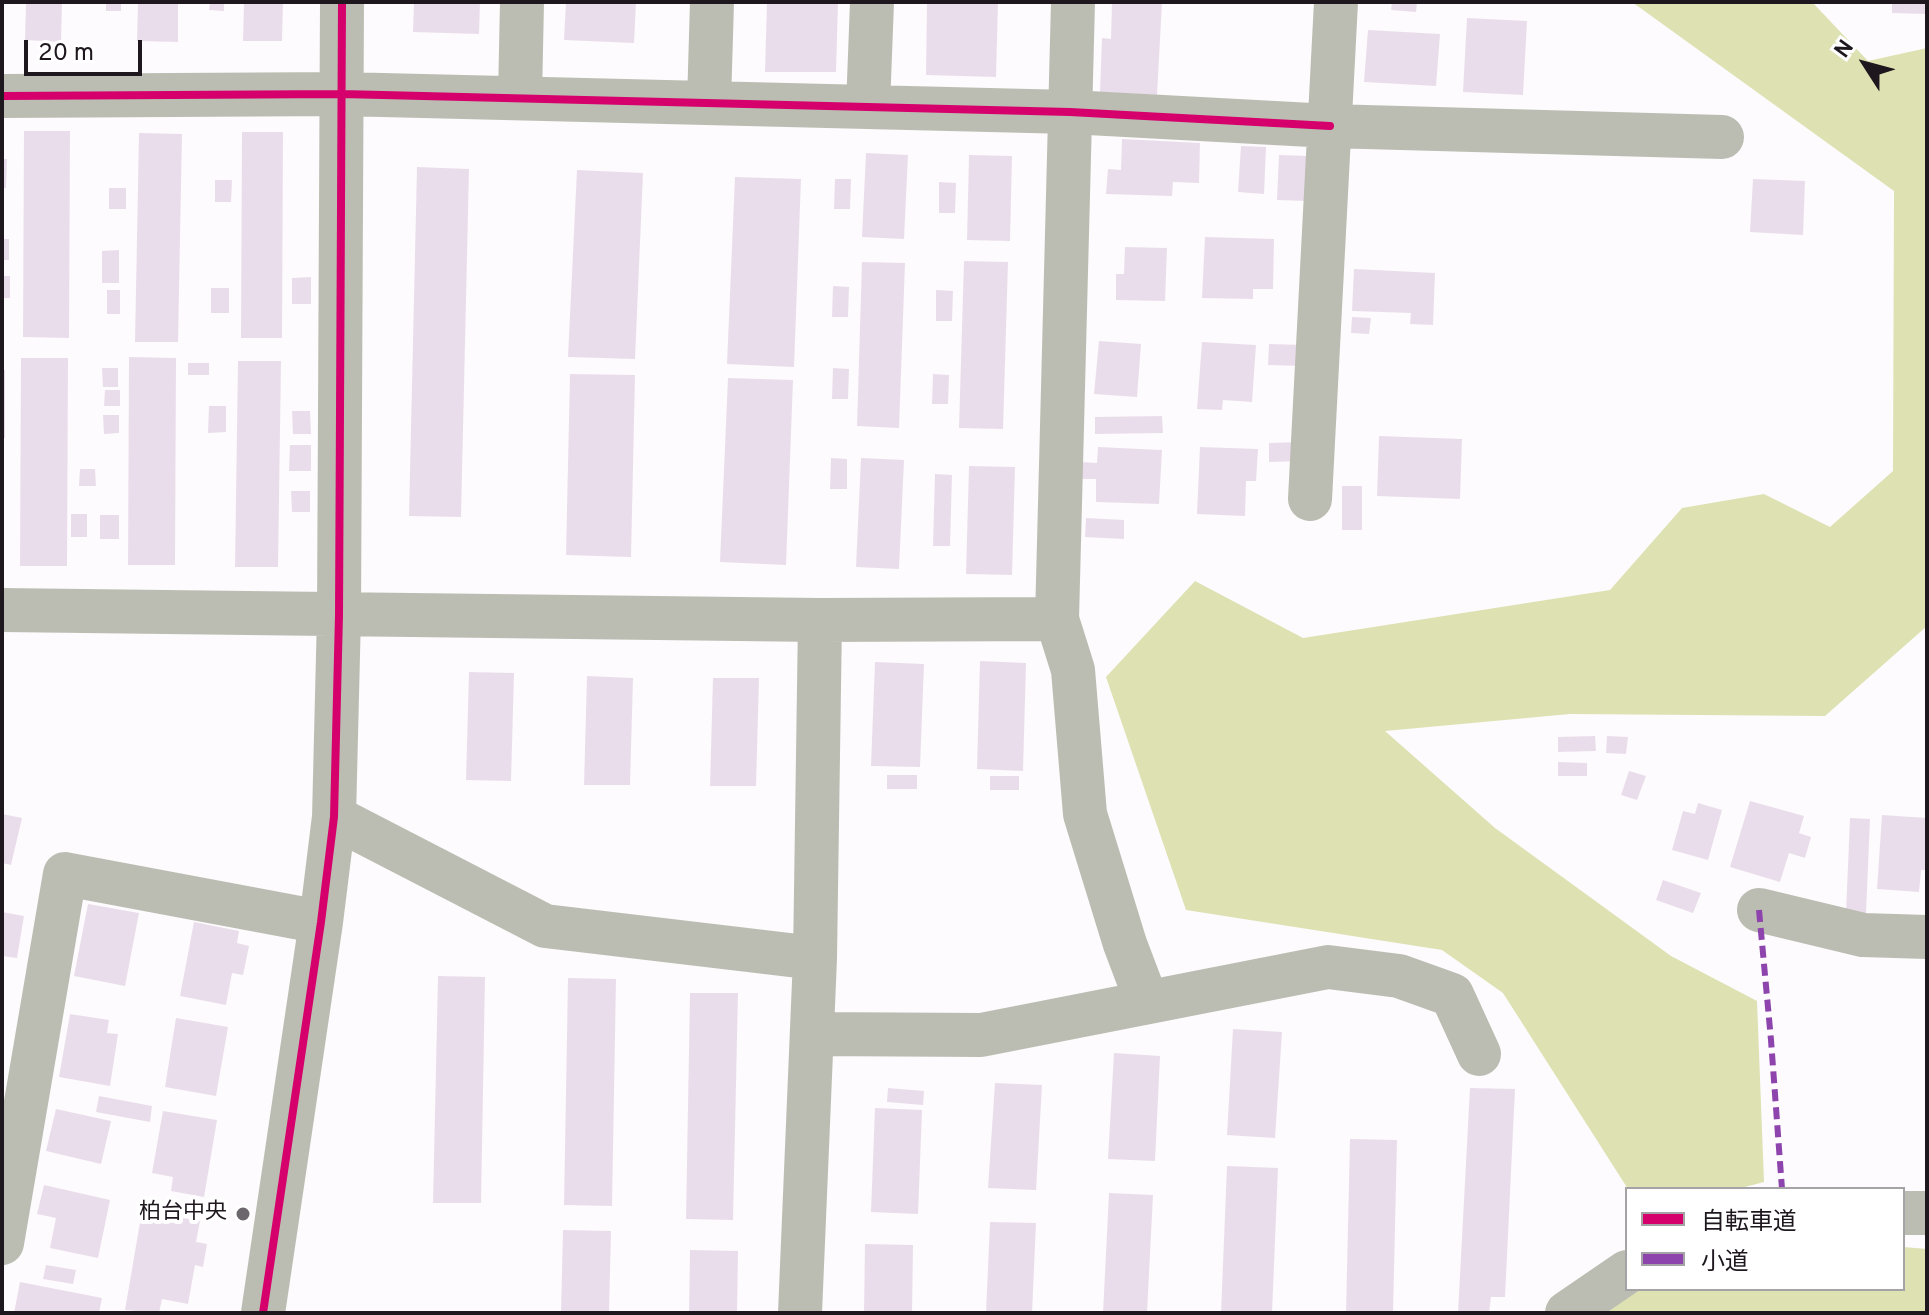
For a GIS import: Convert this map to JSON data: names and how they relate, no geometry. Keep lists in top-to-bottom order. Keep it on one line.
{"places":["柏台中央"],"legend":["自転車道","小道"],"scale_bar":"20 m","north":"top left"}
